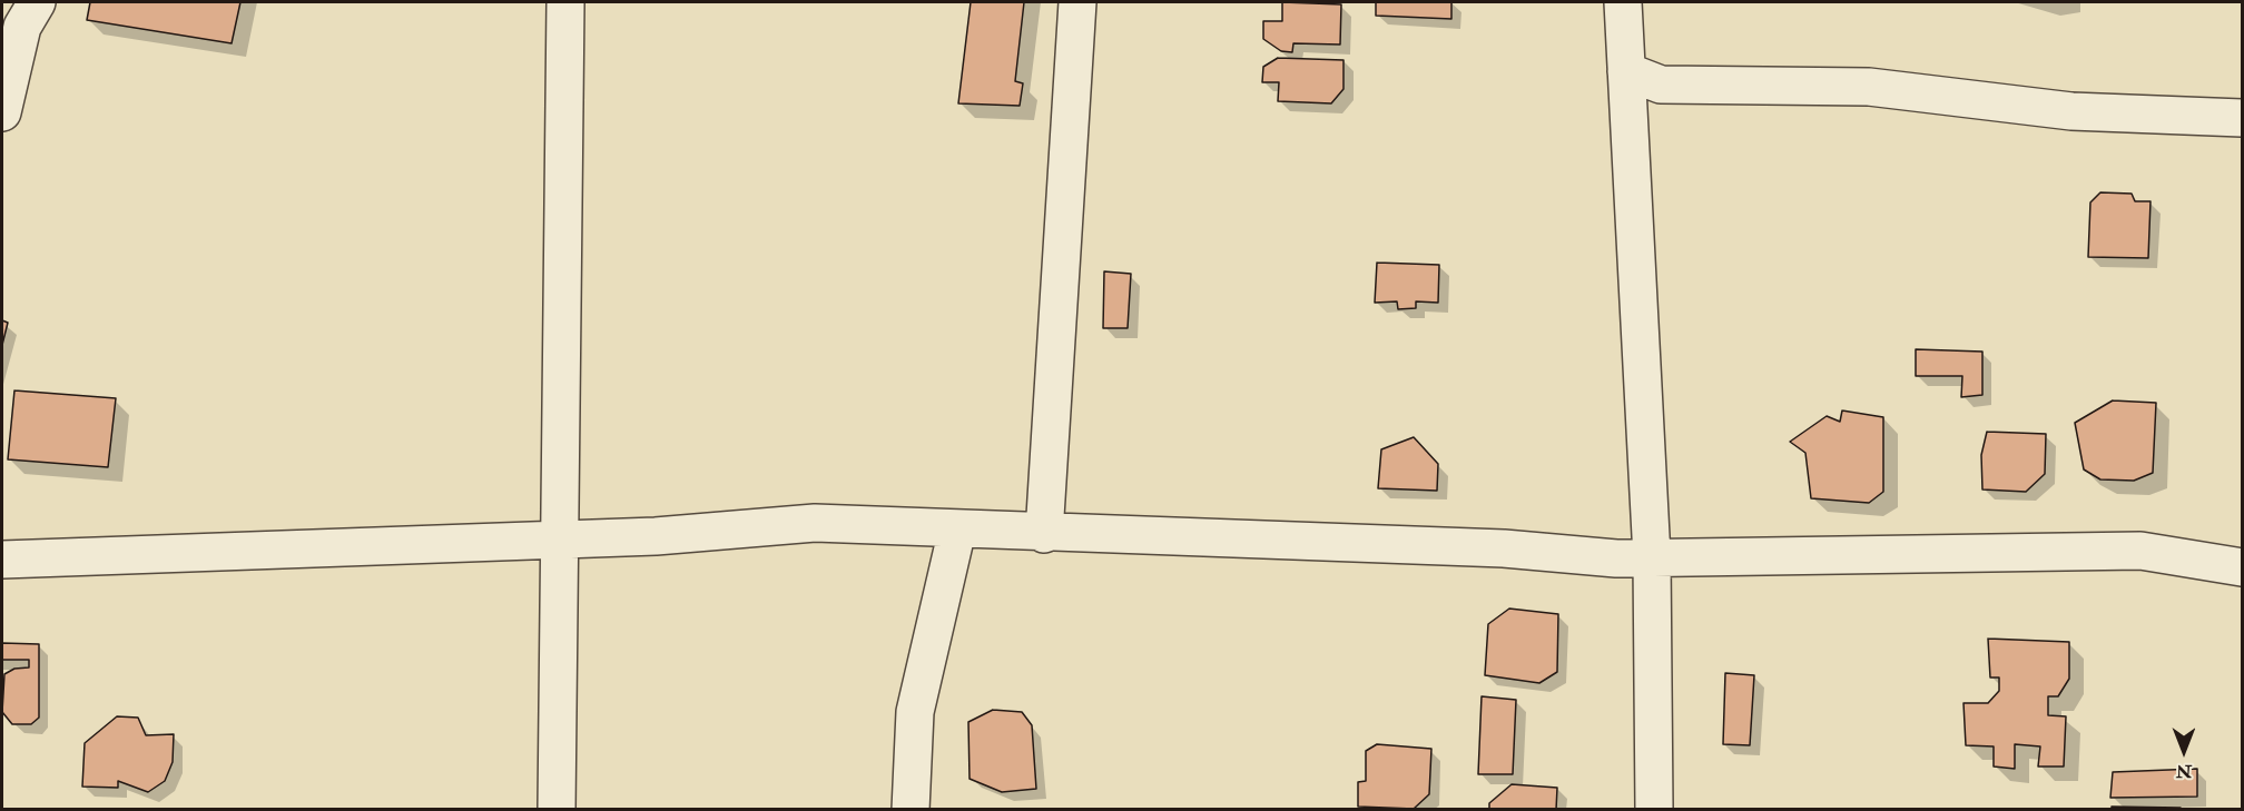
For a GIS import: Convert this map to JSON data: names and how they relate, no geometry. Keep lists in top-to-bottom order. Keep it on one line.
{"north":"bottom"}
